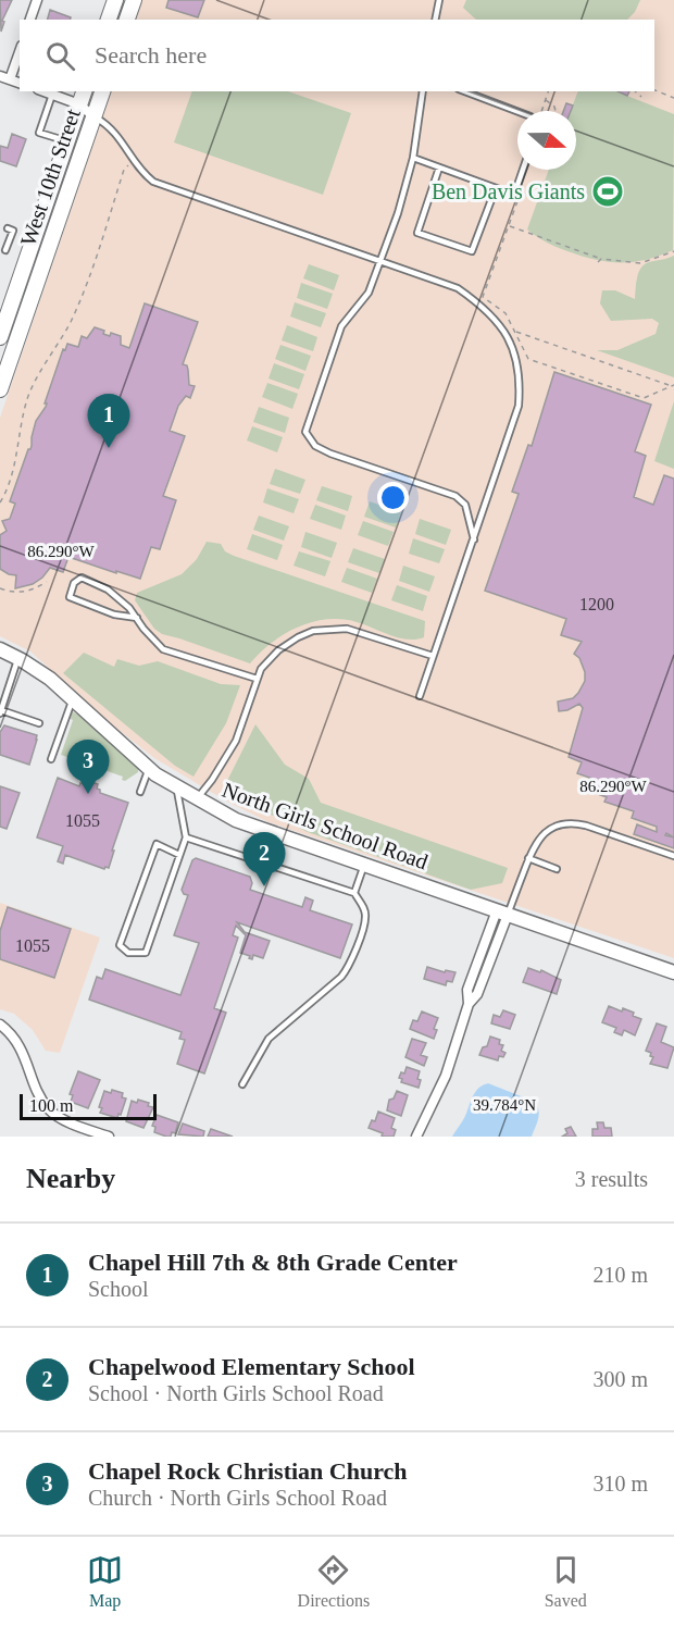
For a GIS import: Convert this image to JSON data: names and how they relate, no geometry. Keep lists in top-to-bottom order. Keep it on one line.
{"streets":{"main road":["West 10th Street","North Girls School Road"]},"places":{"sports":["Ben Davis Giants"]},"house_numbers":["1200","1055","1055"],"scale_bar":"100 m","north":"right","page":{"search":"Search here","pins":["1","3","2"],"scale":"100 m","heading":["Nearby","3 results"],"list":[{"mark":"1","name":"Chapel Hill 7th & 8th Grade Center","note":"School","value":"210 m"},{"mark":"2","name":"Chapelwood Elementary School","note":"School · North Girls School Road","value":"300 m"},{"mark":"3","name":"Chapel Rock Christian Church","note":"Church · North Girls School Road","value":"310 m"}],"nav":["Map","Directions","Saved"]},"coordinates":["86.290°W","39.784°N"]}
